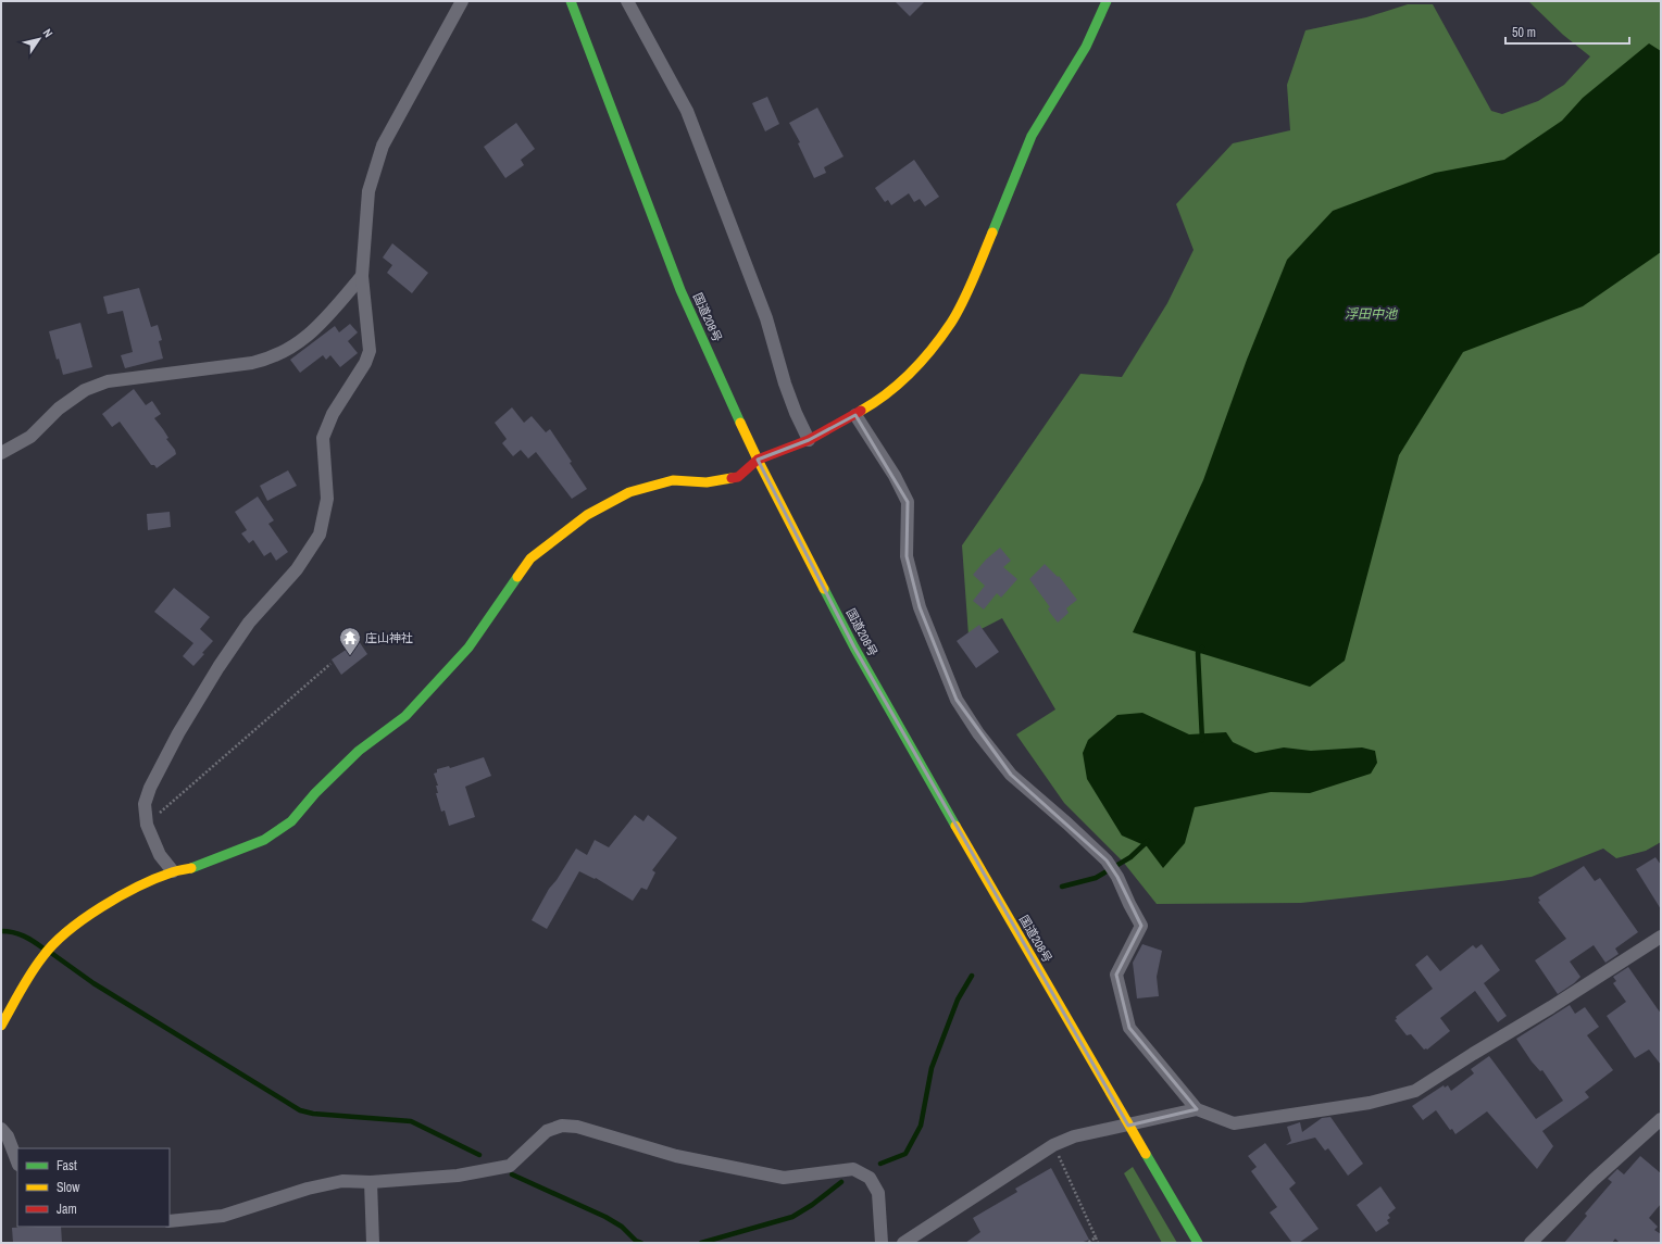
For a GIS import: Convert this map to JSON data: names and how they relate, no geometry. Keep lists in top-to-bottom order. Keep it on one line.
{"streets":{"main road":["国道208号"]},"water":["浮田中池"],"places":{"temple":["庄山神社"]},"legend":["Fast","Slow","Jam"],"scale_bar":"50 m","north":"top right"}
